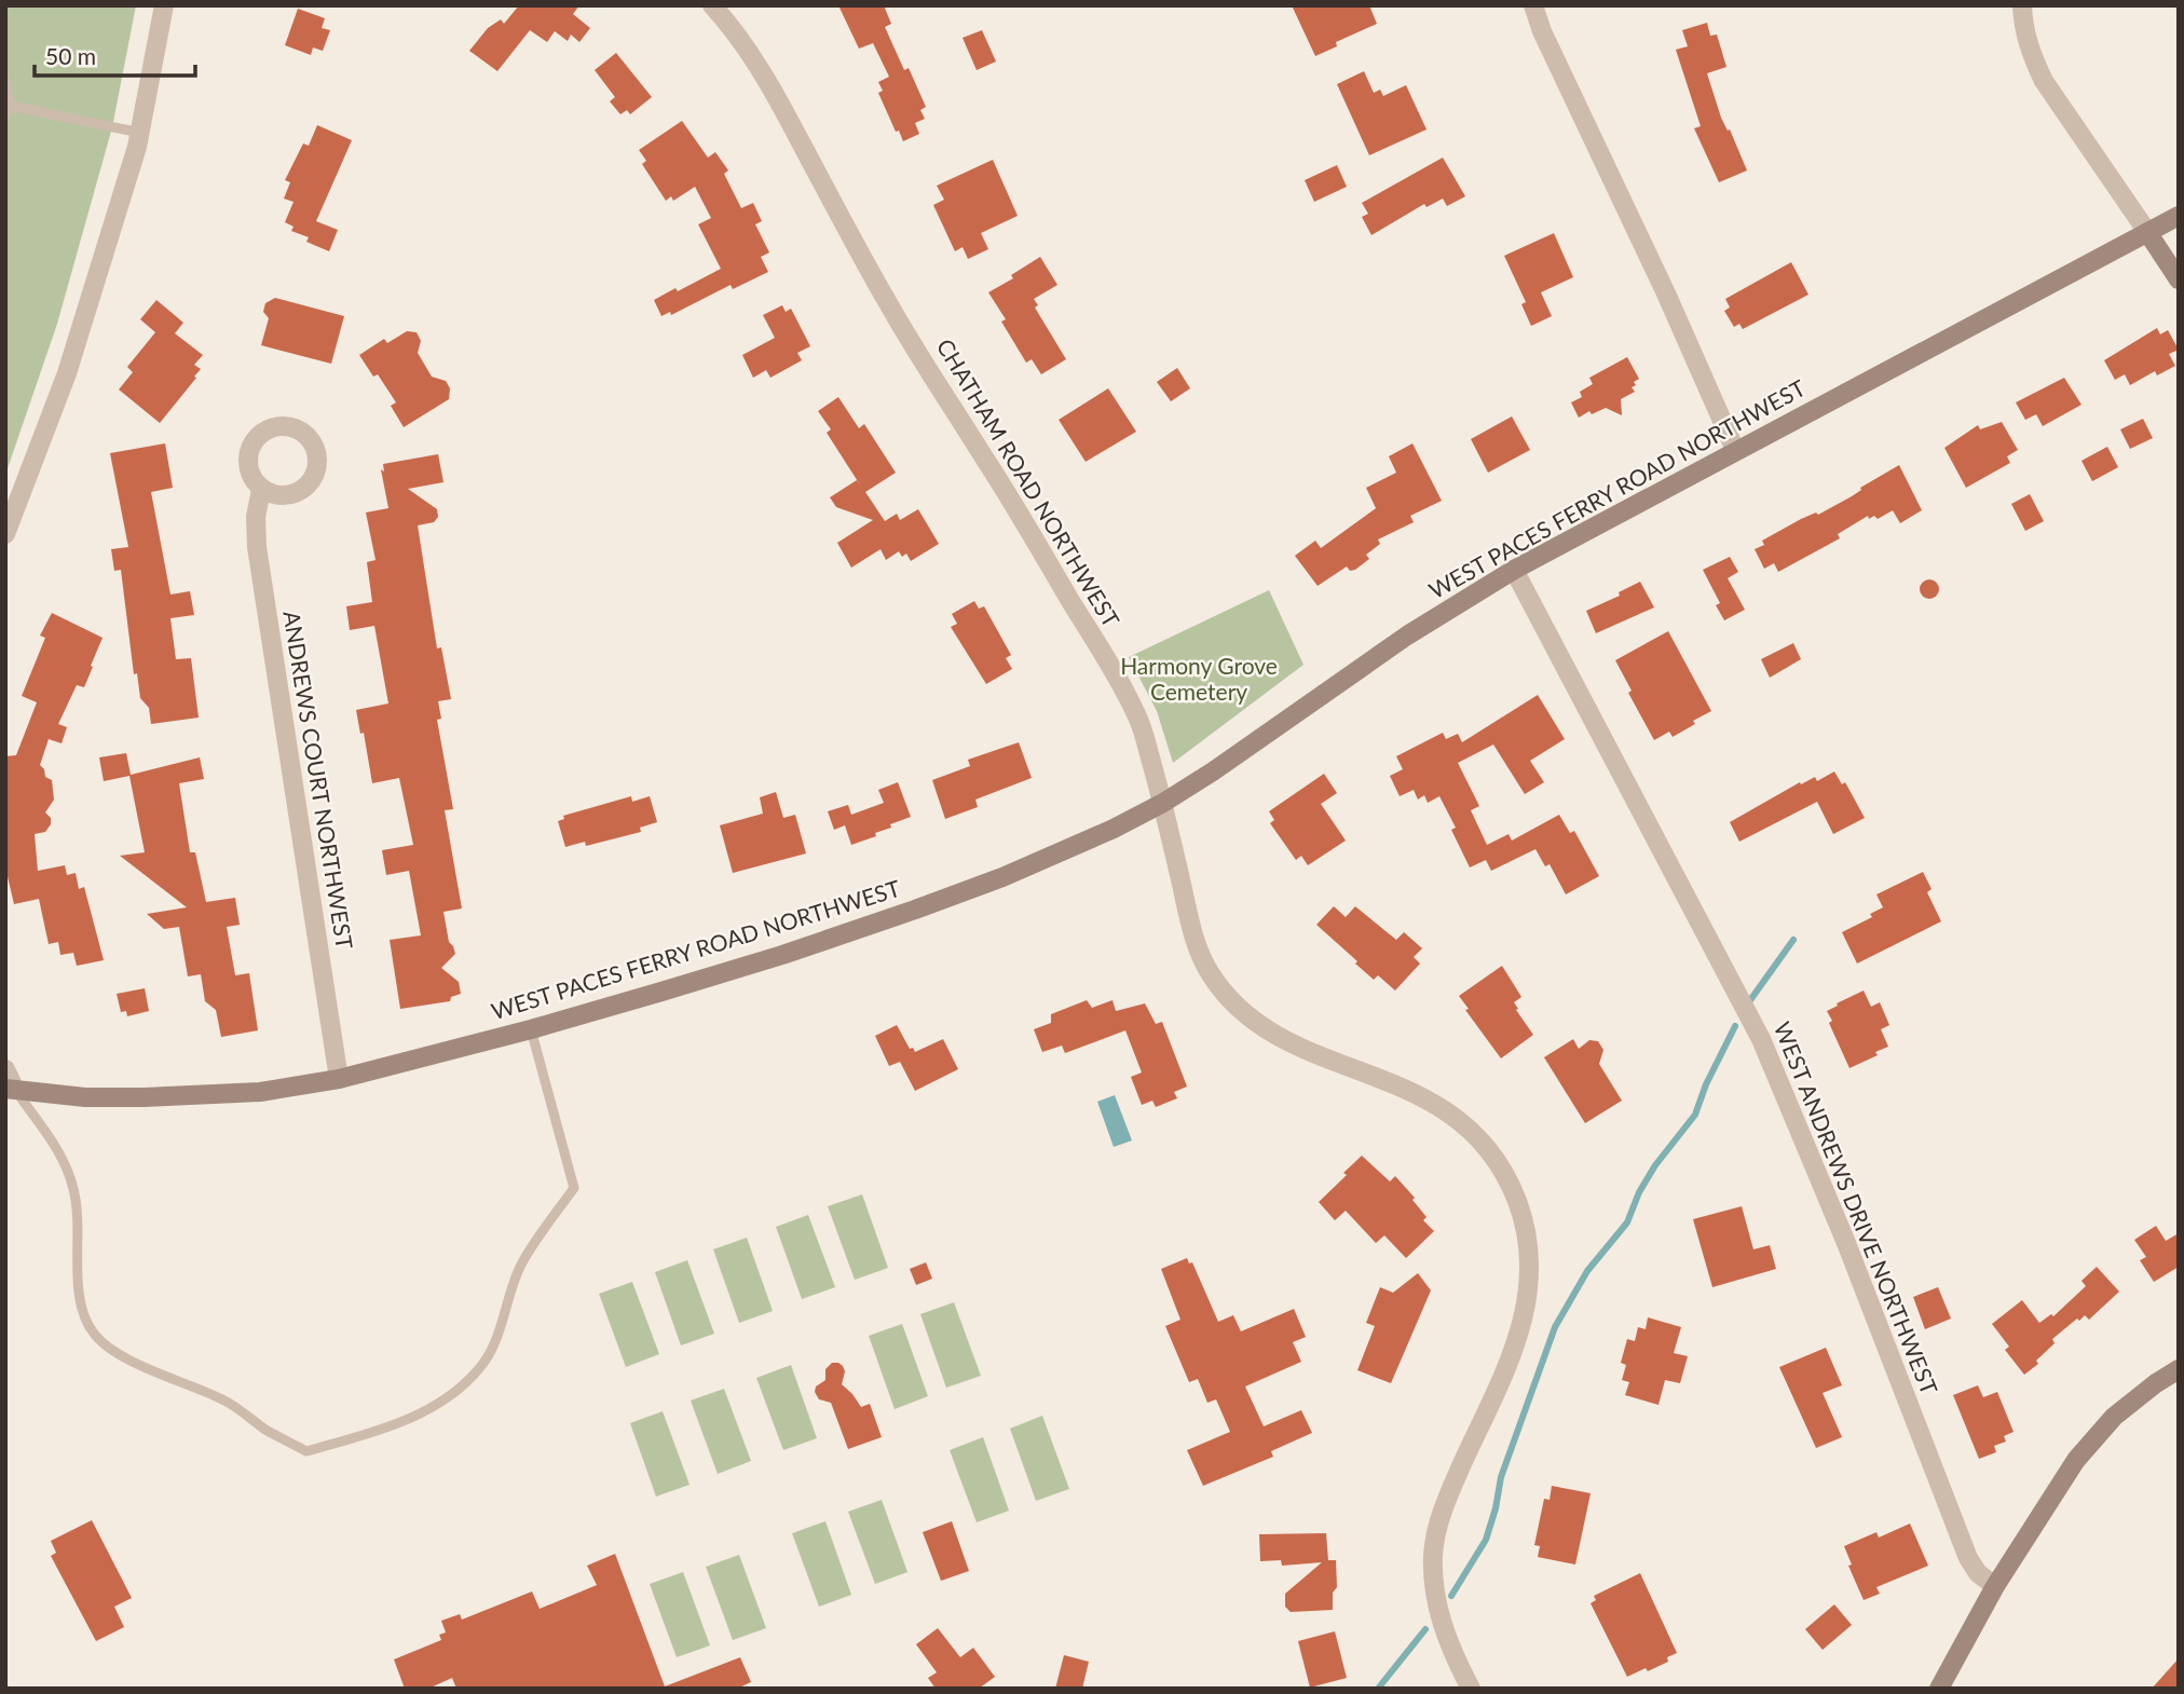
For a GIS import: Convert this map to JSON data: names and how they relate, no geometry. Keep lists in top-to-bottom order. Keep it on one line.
{"streets":{"main road":["WEST PACES FERRY ROAD NORTHWEST"],"street":["CHATHAM ROAD NORTHWEST","ANDREWS COURT NORTHWEST","WEST ANDREWS DRIVE NORTHWEST"]},"crossings":[["CHATHAM ROAD NORTHWEST","WEST PACES FERRY ROAD NORTHWEST"],["WEST PACES FERRY ROAD NORTHWEST","ANDREWS COURT NORTHWEST"],["WEST PACES FERRY ROAD NORTHWEST","WEST ANDREWS DRIVE NORTHWEST"]],"parks":["Harmony Grove Cemetery"],"scale_bar":"50 m"}
